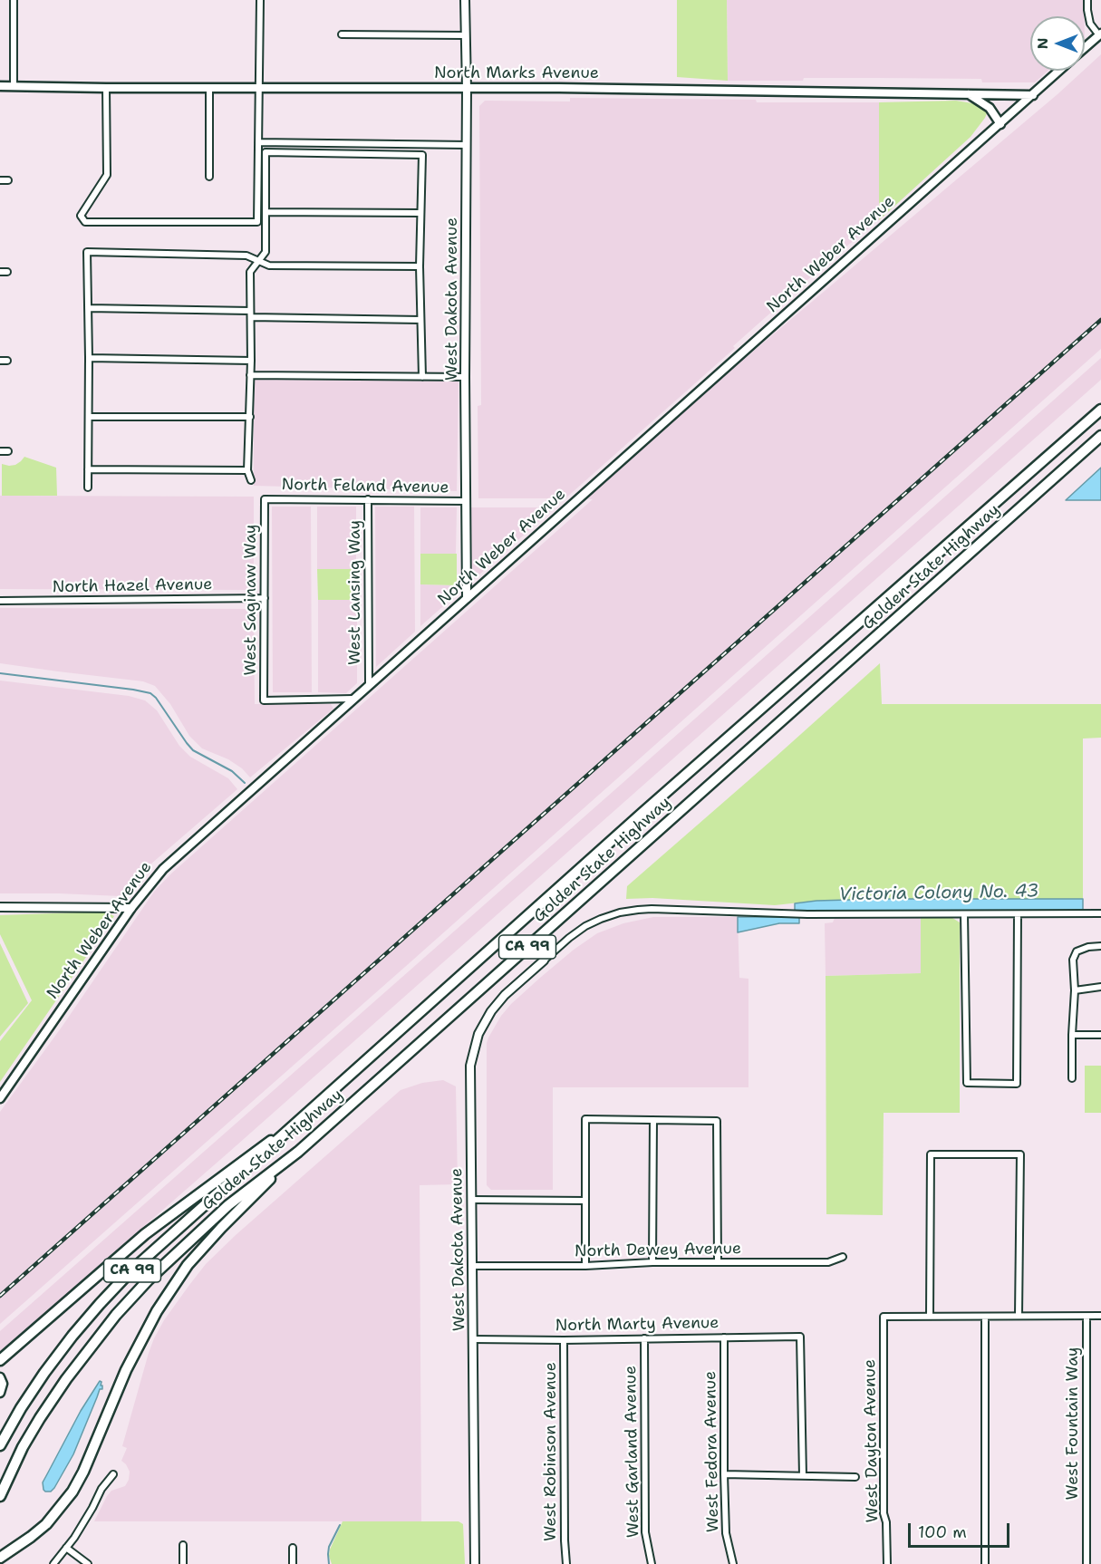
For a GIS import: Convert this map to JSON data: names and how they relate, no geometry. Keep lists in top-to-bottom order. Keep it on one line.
{"streets":{"highway":["Golden State Highway","CA 99"],"main road":["North Marks Avenue","North Weber Avenue"],"street":["West Dakota Avenue","North Feland Avenue","North Hazel Avenue","West Lansing Way","West Saginaw Way","North Dewey Avenue","North Marty Avenue","West Fountain Way","West Dayton Avenue","West Robinson Avenue","West Garland Avenue","West Fedora Avenue"]},"crossings":[["North Marks Avenue","North Weber Avenue"],["North Marks Avenue","West Dakota Avenue"],["North Weber Avenue","West Dakota Avenue"],["North Weber Avenue","West Lansing Way"],["North Weber Avenue","West Saginaw Way"],["West Dakota Avenue","North Feland Avenue"],["West Dakota Avenue","North Dewey Avenue"],["West Dakota Avenue","North Marty Avenue"],["North Feland Avenue","West Lansing Way"],["North Feland Avenue","West Saginaw Way"],["North Hazel Avenue","West Saginaw Way"],["North Marty Avenue","West Robinson Avenue"],["North Marty Avenue","West Garland Avenue"],["North Marty Avenue","West Fedora Avenue"]],"water":["Victoria Colony No. 43"],"scale_bar":"100 m","north":"left"}
